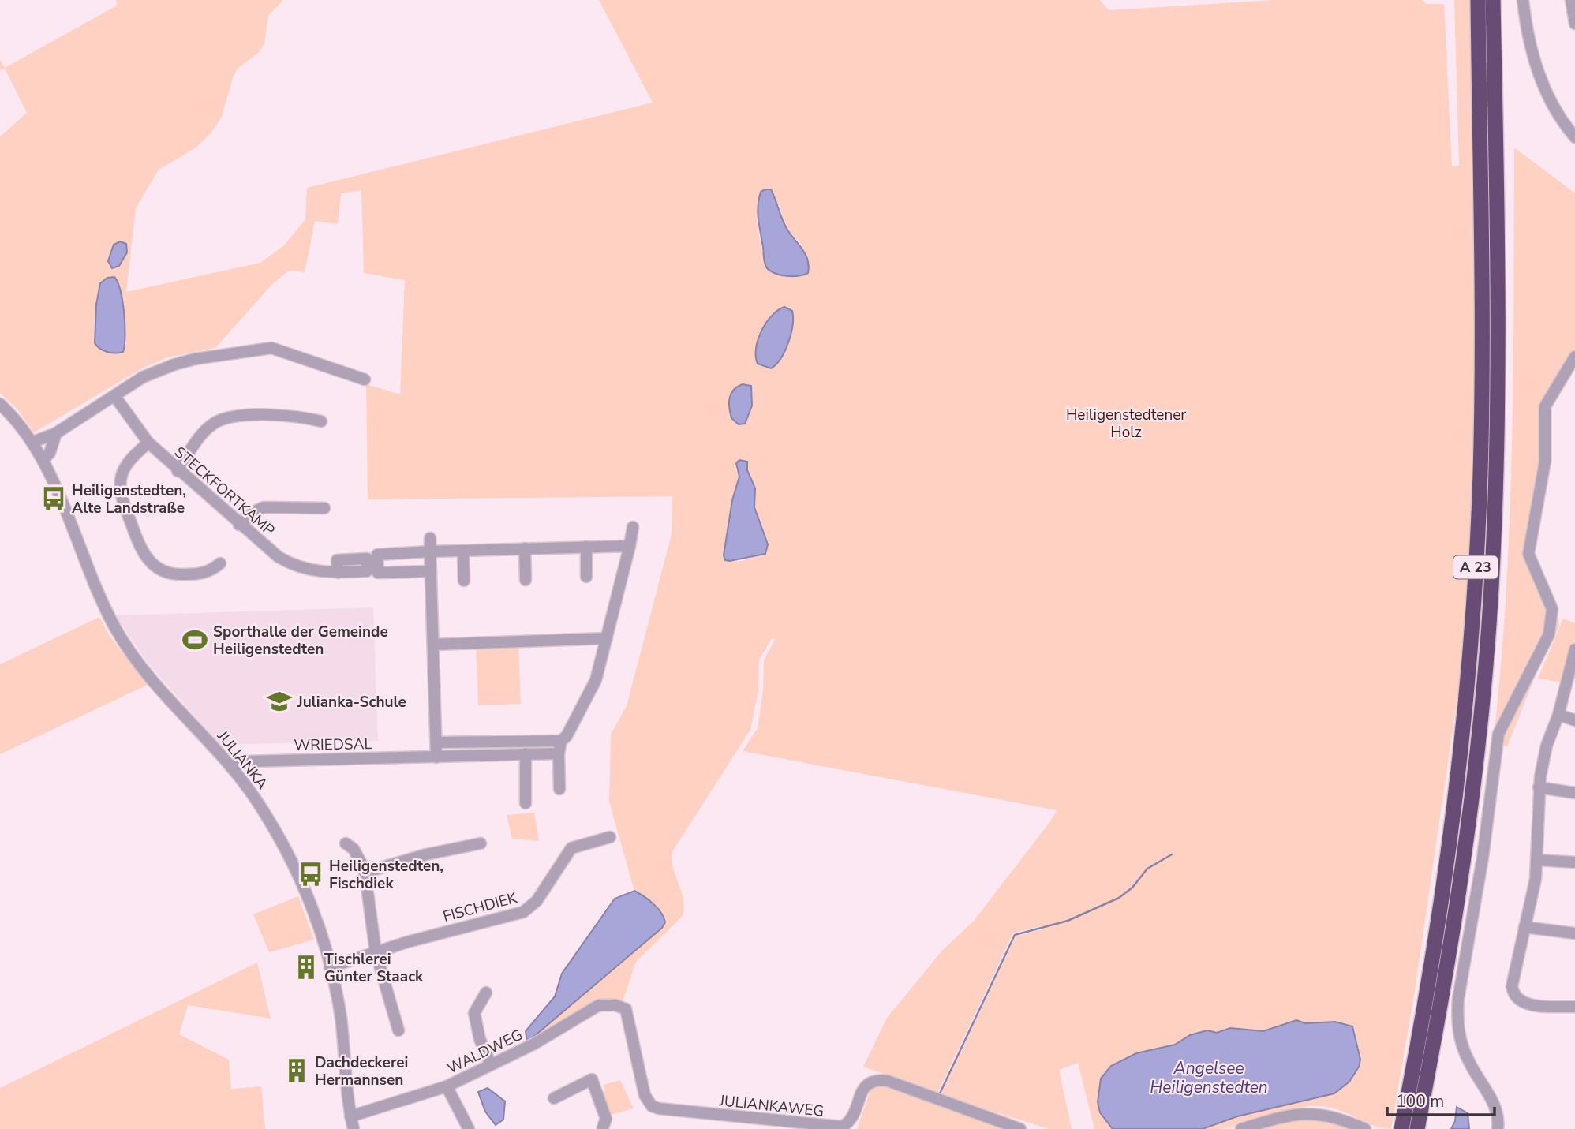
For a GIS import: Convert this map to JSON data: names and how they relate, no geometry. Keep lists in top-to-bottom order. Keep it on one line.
{"streets":{"highway":["A 23"],"street":["STECKFORTKAMP","WRIEDSAL","JULIANKA","FISCHDIEK","WALDWEG","JULIANKAWEG"]},"crossings":[["WRIEDSAL","JULIANKA"],["JULIANKA","FISCHDIEK"],["JULIANKA","WALDWEG"],["WALDWEG","JULIANKAWEG"]],"water":["Angelsee Heiligenstedten"],"parks":["Heiligenstedtener Holz"],"places":{"bus stop":["Heiligenstedten, Alte Landstraße","Heiligenstedten, Fischdiek"],"sports":["Sporthalle der Gemeinde Heiligenstedten"],"school or university":["Julianka-Schule"],"building":["Tischlerei Günter Staack","Dachdeckerei Hermannsen"]},"scale_bar":"100 m"}
